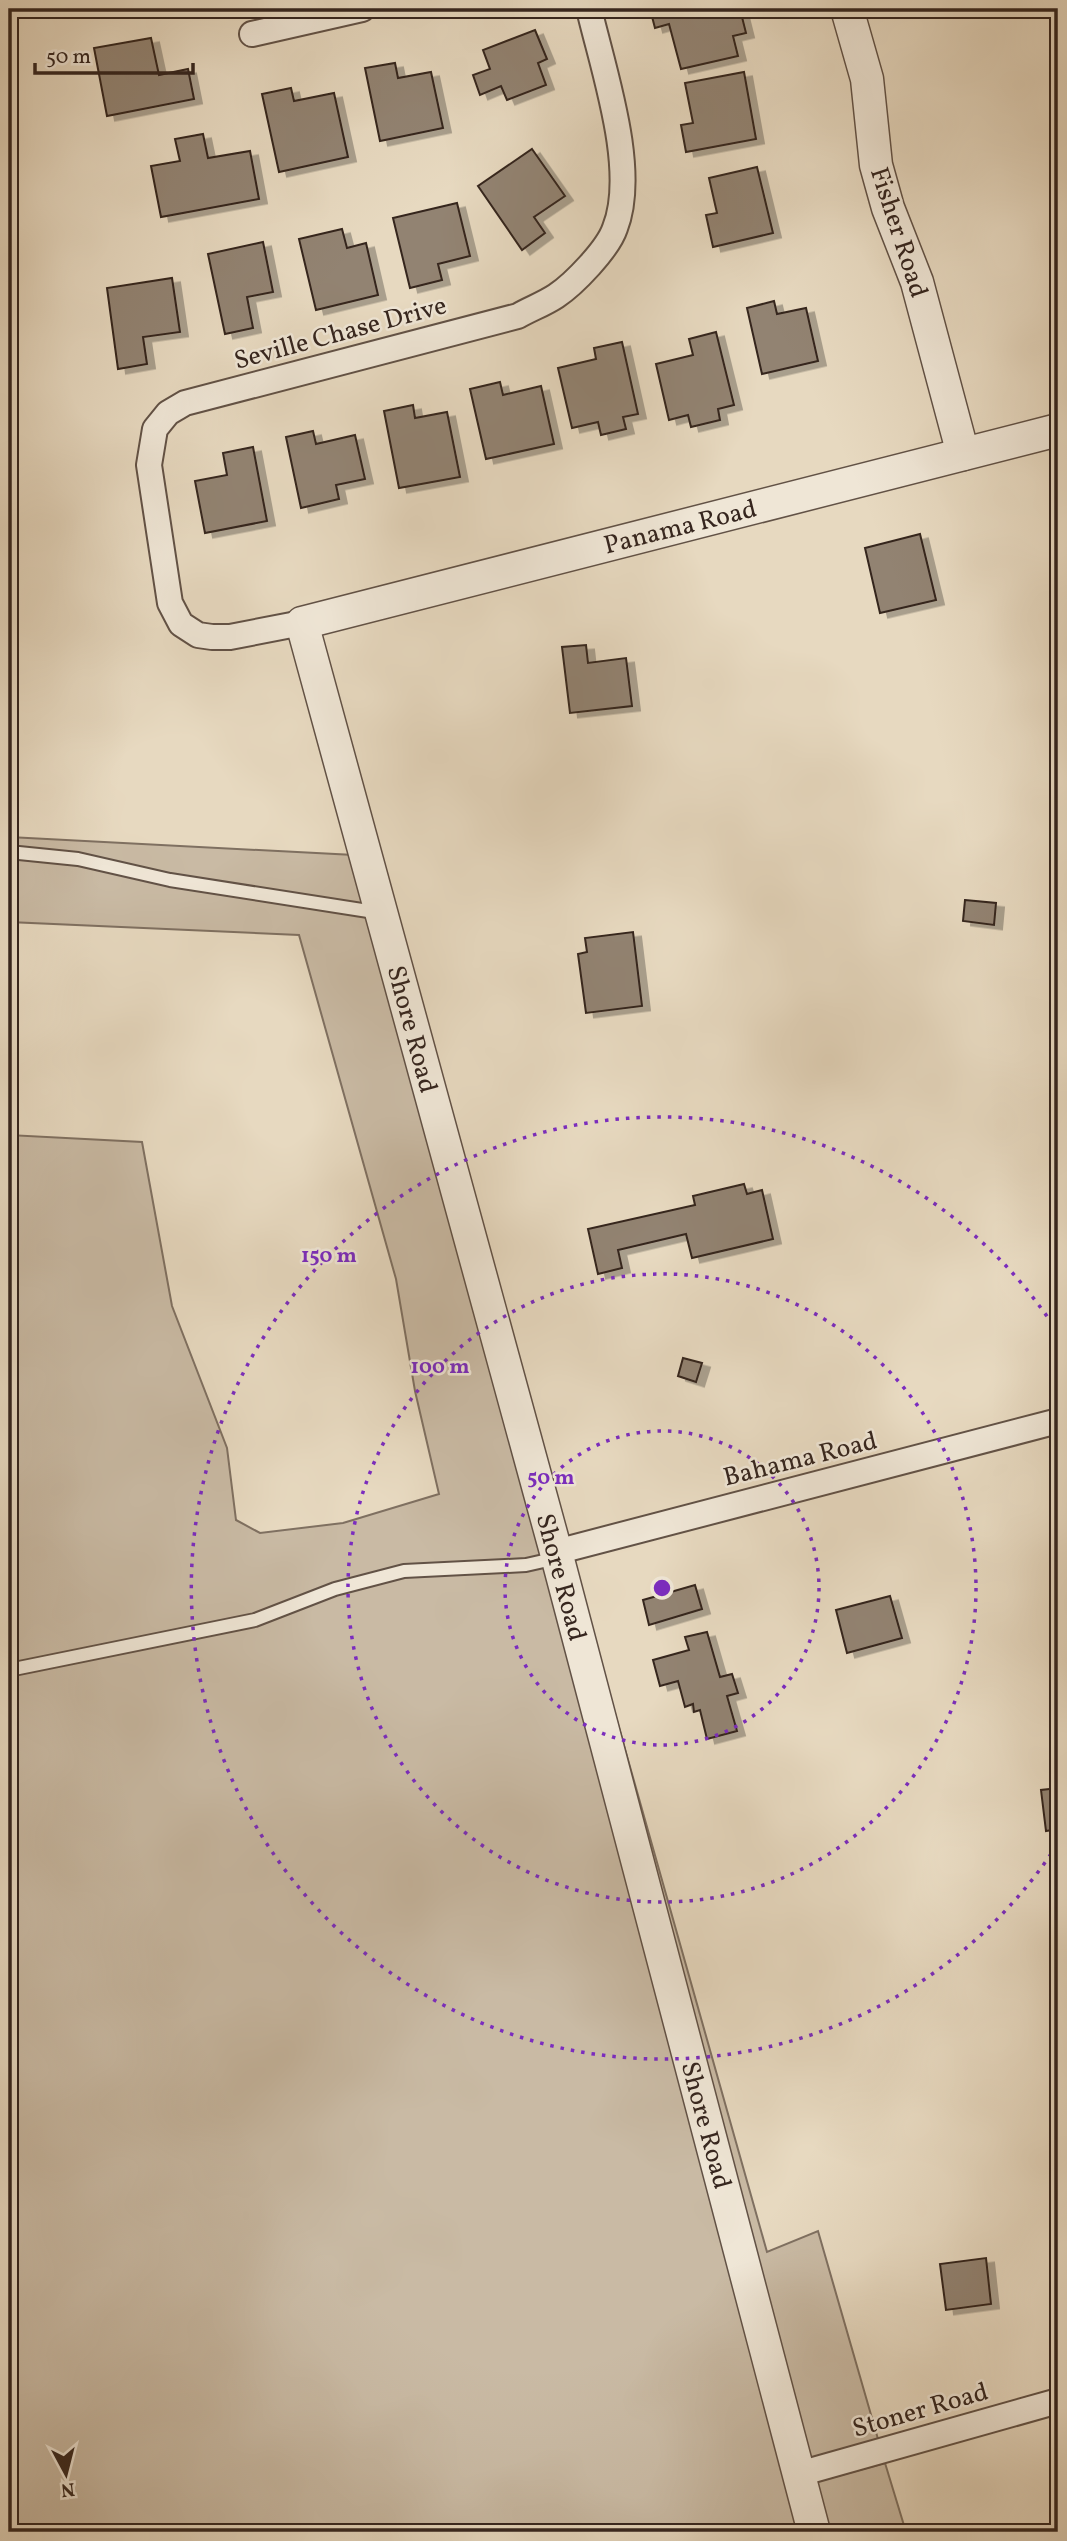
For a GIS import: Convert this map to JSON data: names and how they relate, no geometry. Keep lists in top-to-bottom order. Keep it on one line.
{"streets":{"street":["Fisher Road","Seville Chase Drive","Panama Road","Shore Road","Bahama Road","Stoner Road"]},"crossings":[["Fisher Road","Panama Road"],["Seville Chase Drive","Panama Road"],["Seville Chase Drive","Shore Road"],["Panama Road","Shore Road"],["Shore Road","Bahama Road"],["Shore Road","Stoner Road"]],"scale_bar":"50 m","north":"bottom","rings":["150 m","100 m","50 m"]}
